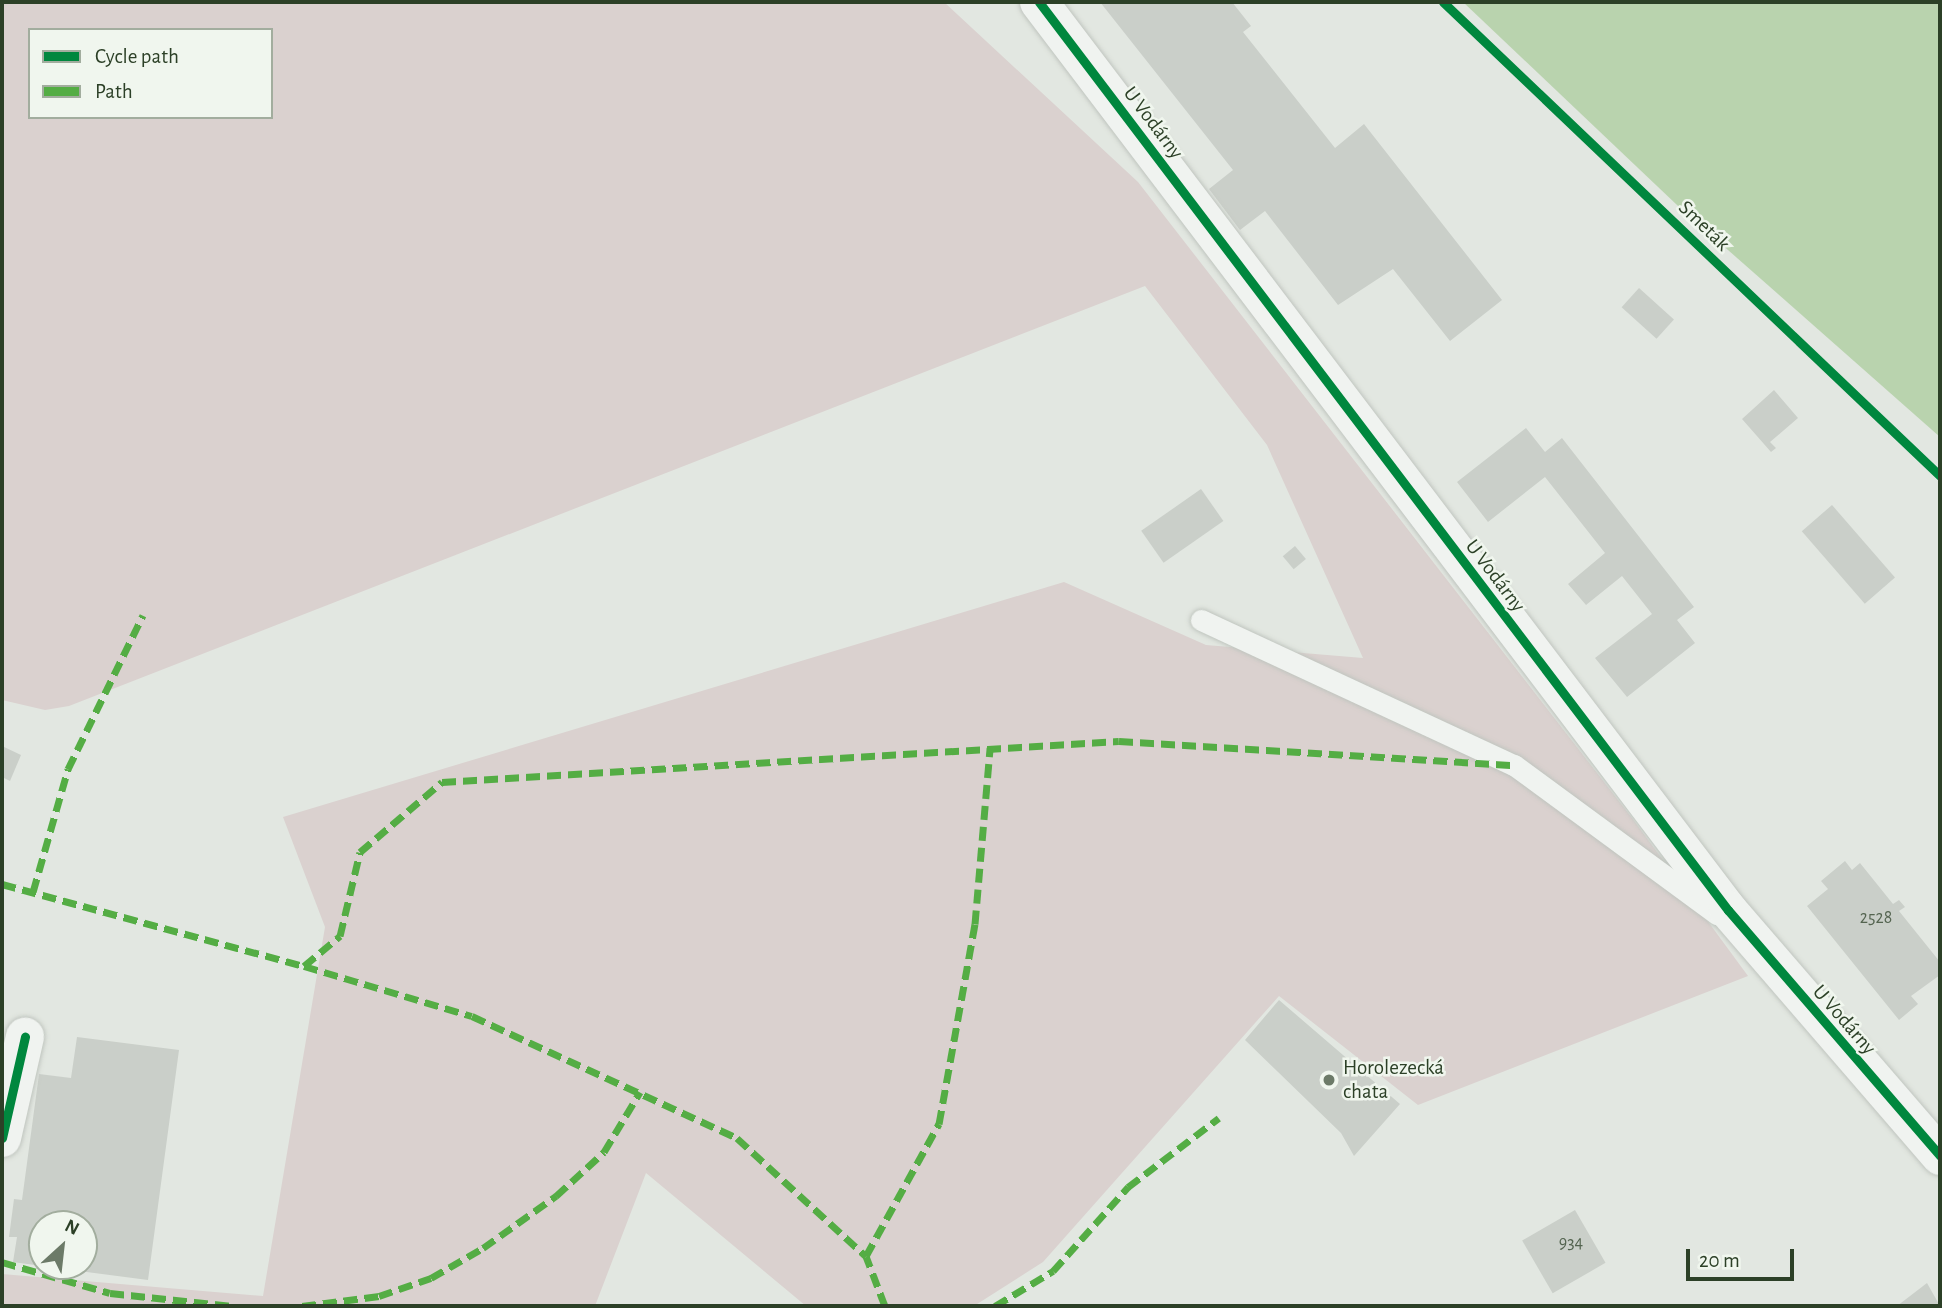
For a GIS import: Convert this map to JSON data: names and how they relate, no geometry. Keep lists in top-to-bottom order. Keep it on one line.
{"streets":{"street":["U Vodárny"],"cycle path":["Smeták"]},"places":["Horolezecká chata"],"house_numbers":["2528","934"],"legend":["Cycle path","Path"],"scale_bar":"20 m","north":"top right"}
